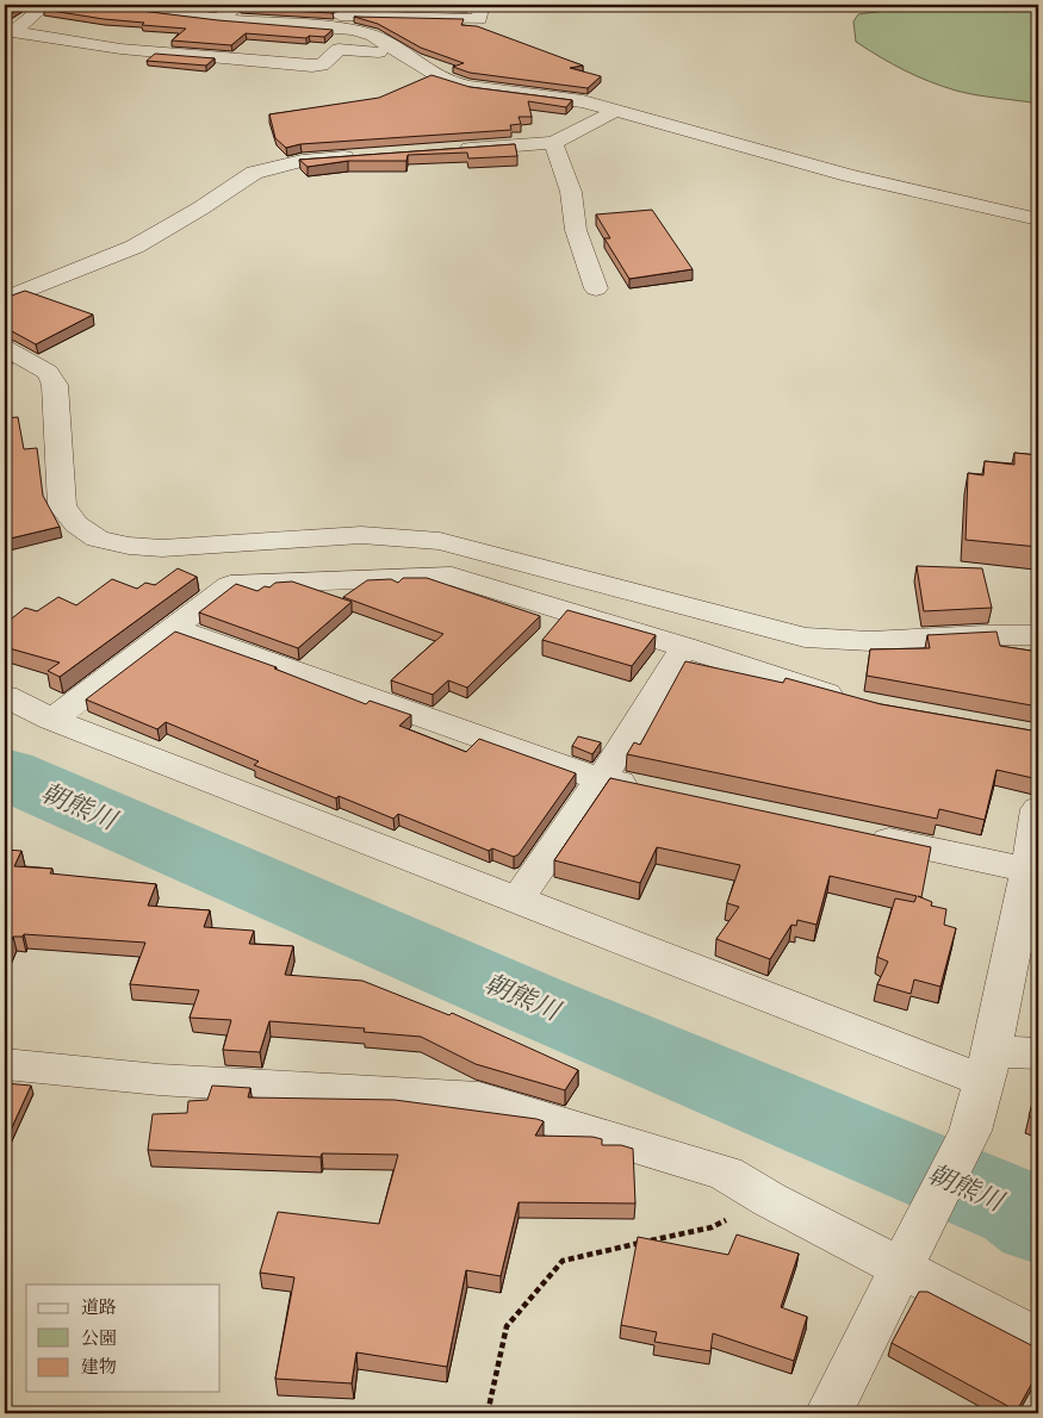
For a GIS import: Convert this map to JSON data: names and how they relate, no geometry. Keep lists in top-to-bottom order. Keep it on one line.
{"water":["朝熊川"],"legend":["道路","公園","建物"]}
